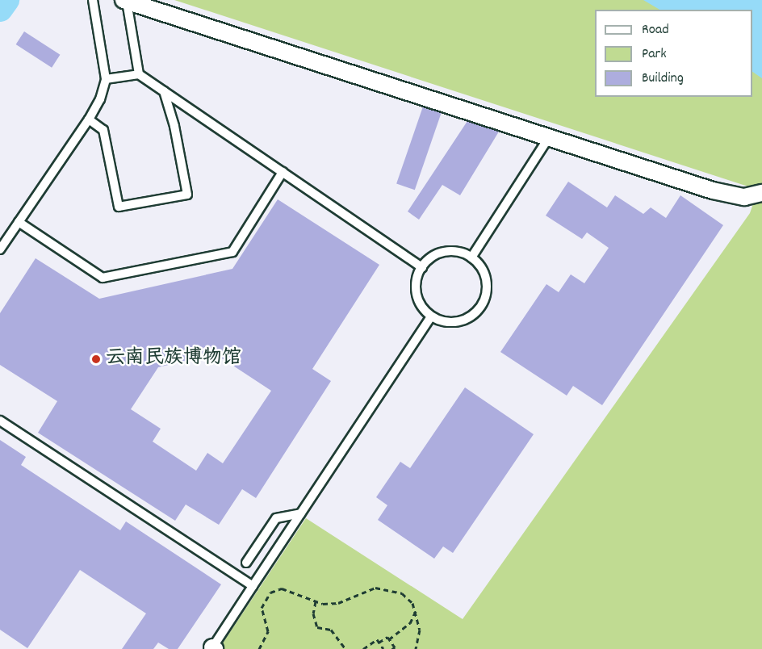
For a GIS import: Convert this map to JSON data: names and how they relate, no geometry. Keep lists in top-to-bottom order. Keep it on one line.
{"places":["云南民族博物馆"],"legend":["Road","Park","Building"]}
